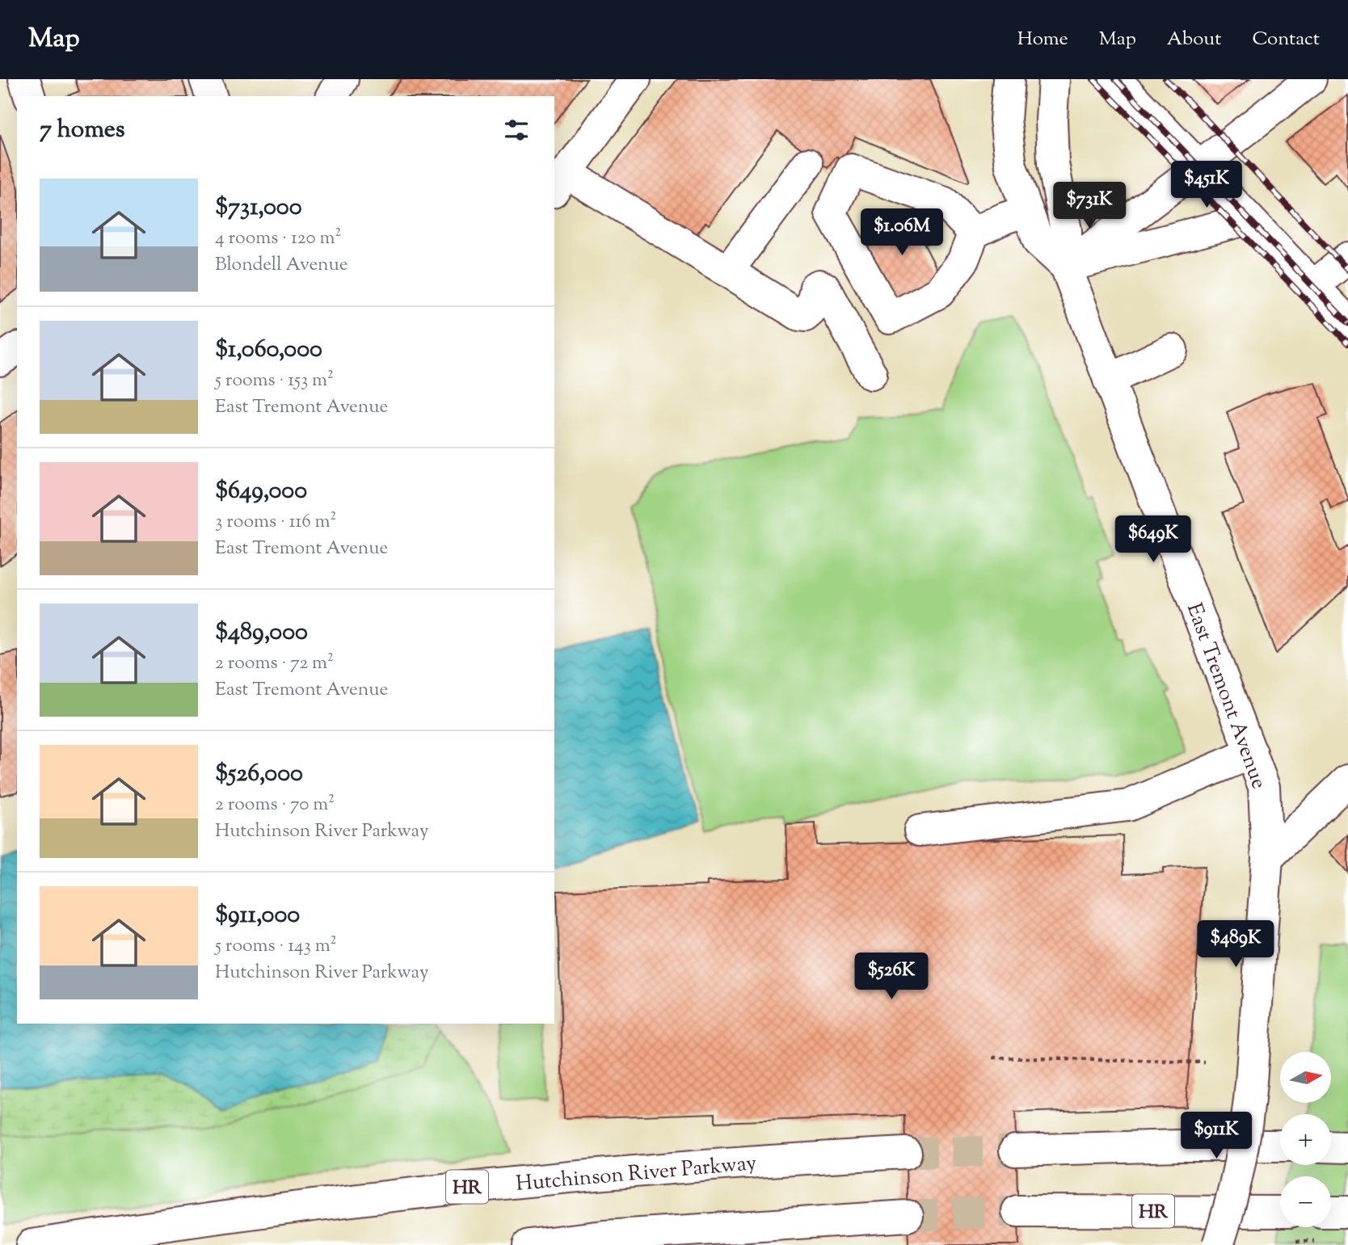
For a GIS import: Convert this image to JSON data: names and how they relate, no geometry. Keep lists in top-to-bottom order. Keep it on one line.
{"streets":{"main road":["East Tremont Avenue","Hutchinson River Parkway","HR"]},"north":"right","page":{"header":"Map","nav":["Home","Map","About","Contact"],"heading":"7 homes","price":["$451K","$731K","$1.06M","$649K","$489K","$526K","$911K"],"list":[{"name":"$731,000","note":"4 rooms · 120 m² · Blondell Avenue"},{"name":"$1,060,000","note":"5 rooms · 153 m² · East Tremont Avenue"},{"name":"$649,000","note":"3 rooms · 116 m² · East Tremont Avenue"},{"name":"$489,000","note":"2 rooms · 72 m² · East Tremont Avenue"},{"name":"$526,000","note":"2 rooms · 70 m² · Hutchinson River Parkway"},{"name":"$911,000","note":"5 rooms · 143 m² · Hutchinson River Parkway"}],"map_buttons":["+","−"]}}
